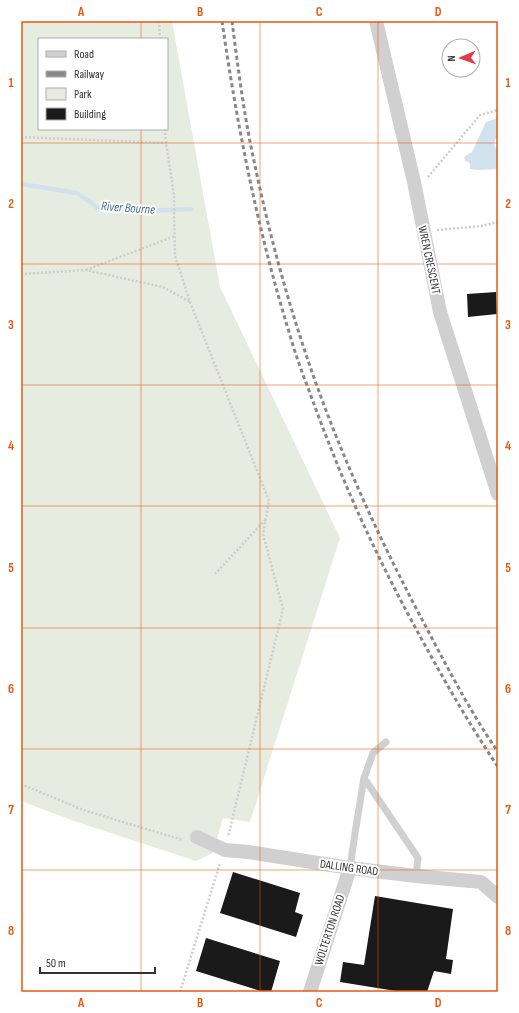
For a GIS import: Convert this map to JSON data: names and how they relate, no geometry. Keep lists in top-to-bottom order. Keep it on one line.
{"streets":{"street":["WREN CRESCENT","DALLING ROAD","WOLTERTON ROAD"]},"crossings":[["DALLING ROAD","WOLTERTON ROAD"]],"water":["River Bourne"],"legend":["Road","Railway","Park","Building"],"scale_bar":"50 m","north":"left","grid":{"columns":["A","B","C","D"],"rows":["1","2","3","4","5","6","7","8"]}}
